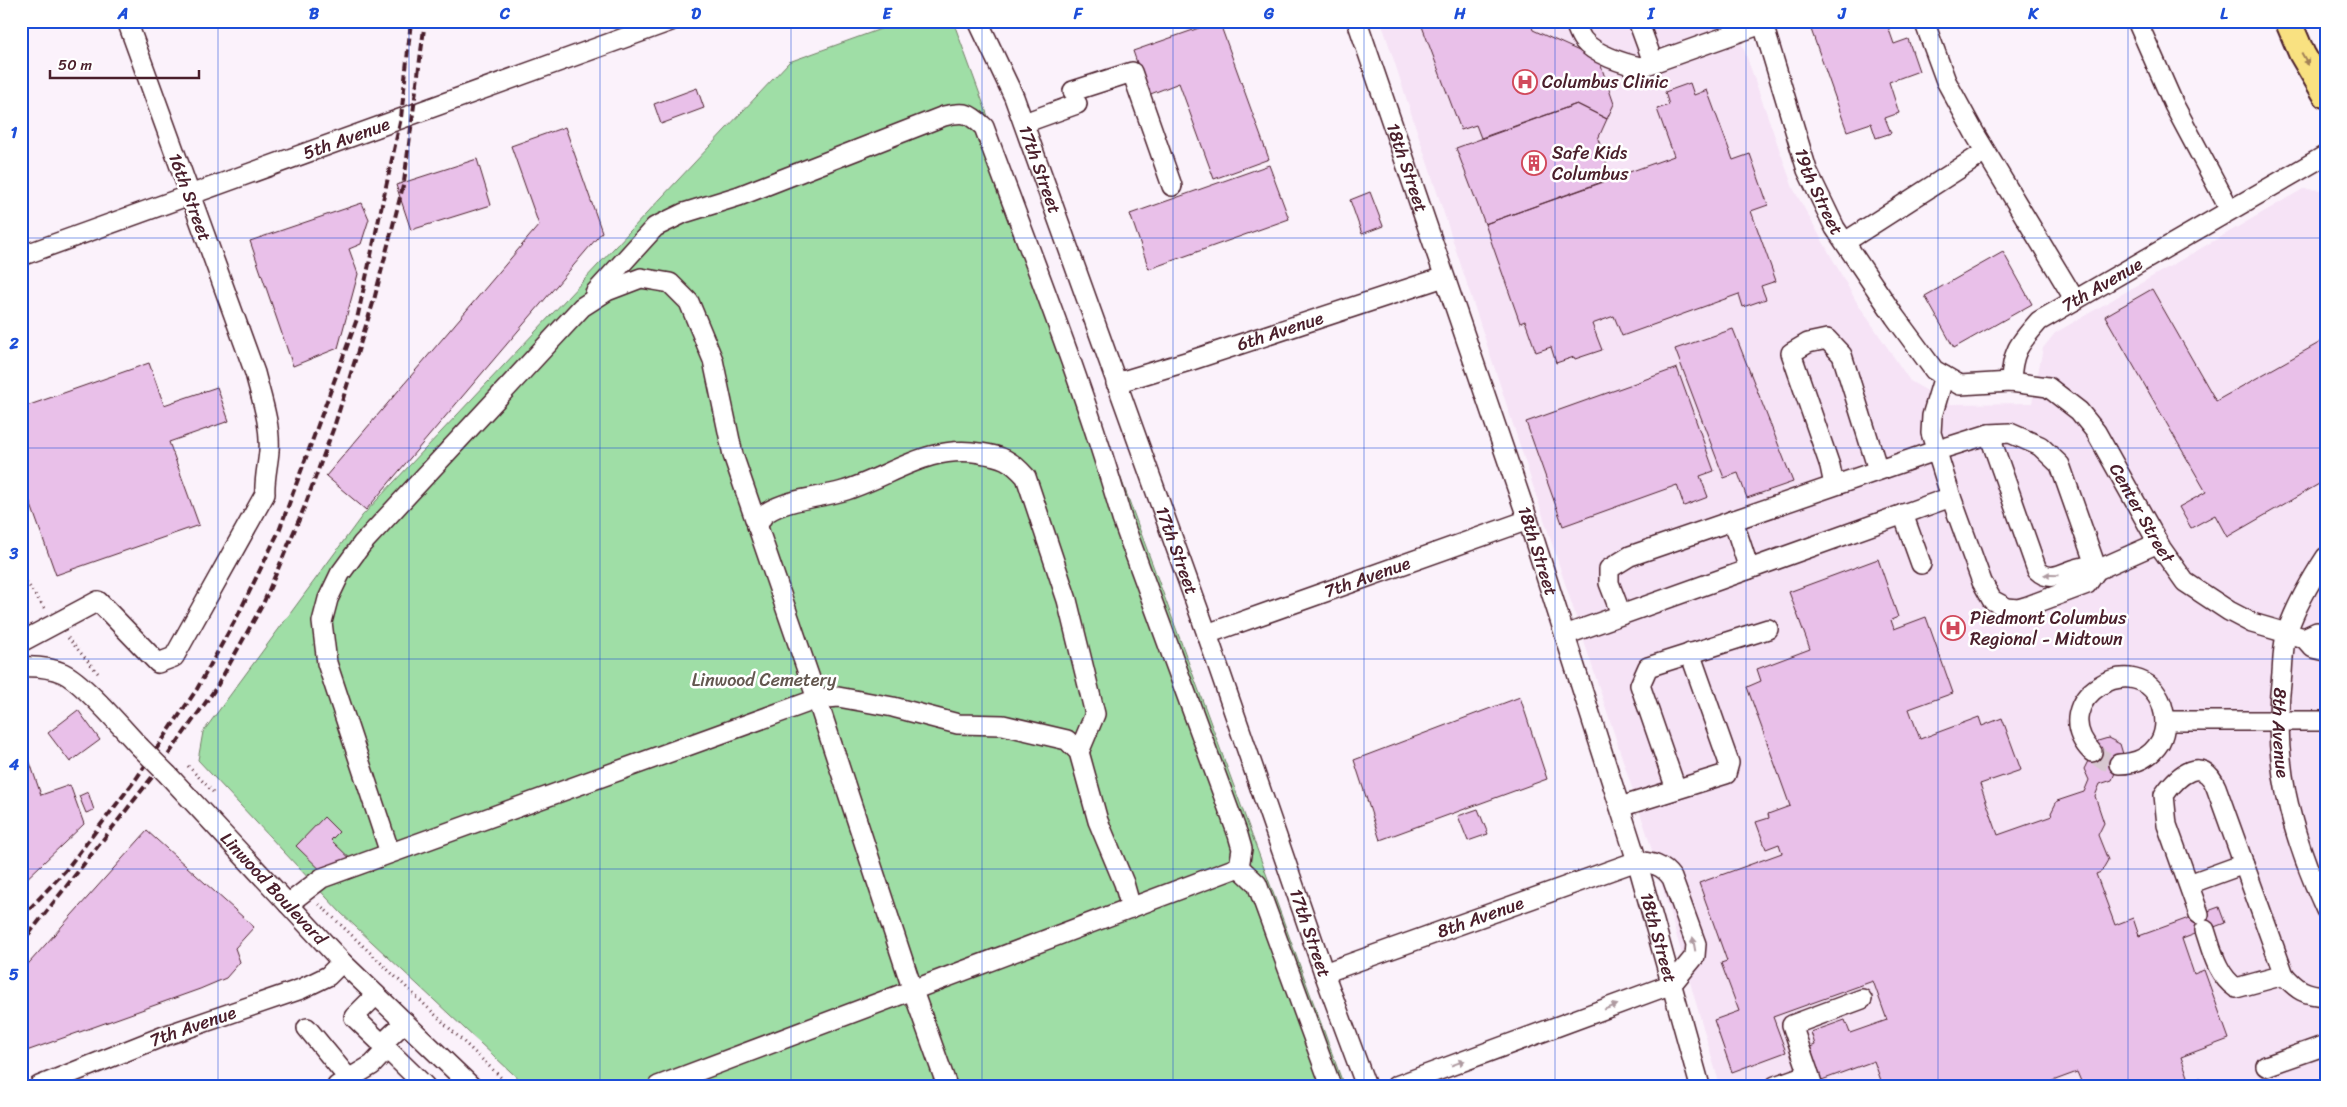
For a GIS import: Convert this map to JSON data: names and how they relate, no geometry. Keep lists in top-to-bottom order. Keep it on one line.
{"streets":{"street":["5th Avenue","18th Street","17th Street","19th Street","16th Street","7th Avenue","6th Avenue","Center Street","8th Avenue","Linwood Boulevard"]},"crossings":[["5th Avenue","16th Street"],["18th Street","7th Avenue"],["18th Street","6th Avenue"],["18th Street","8th Avenue"],["17th Street","7th Avenue"],["17th Street","6th Avenue"],["17th Street","8th Avenue"],["7th Avenue","Center Street"],["7th Avenue","Linwood Boulevard"],["Center Street","8th Avenue"]],"parks":["Linwood Cemetery"],"places":{"hospital":["Columbus Clinic","Piedmont Columbus Regional - Midtown"],"building":["Safe Kids Columbus"]},"scale_bar":"50 m","grid":{"columns":["A","B","C","D","E","F","G","H","I","J","K","L"],"rows":["1","2","3","4","5"]}}
